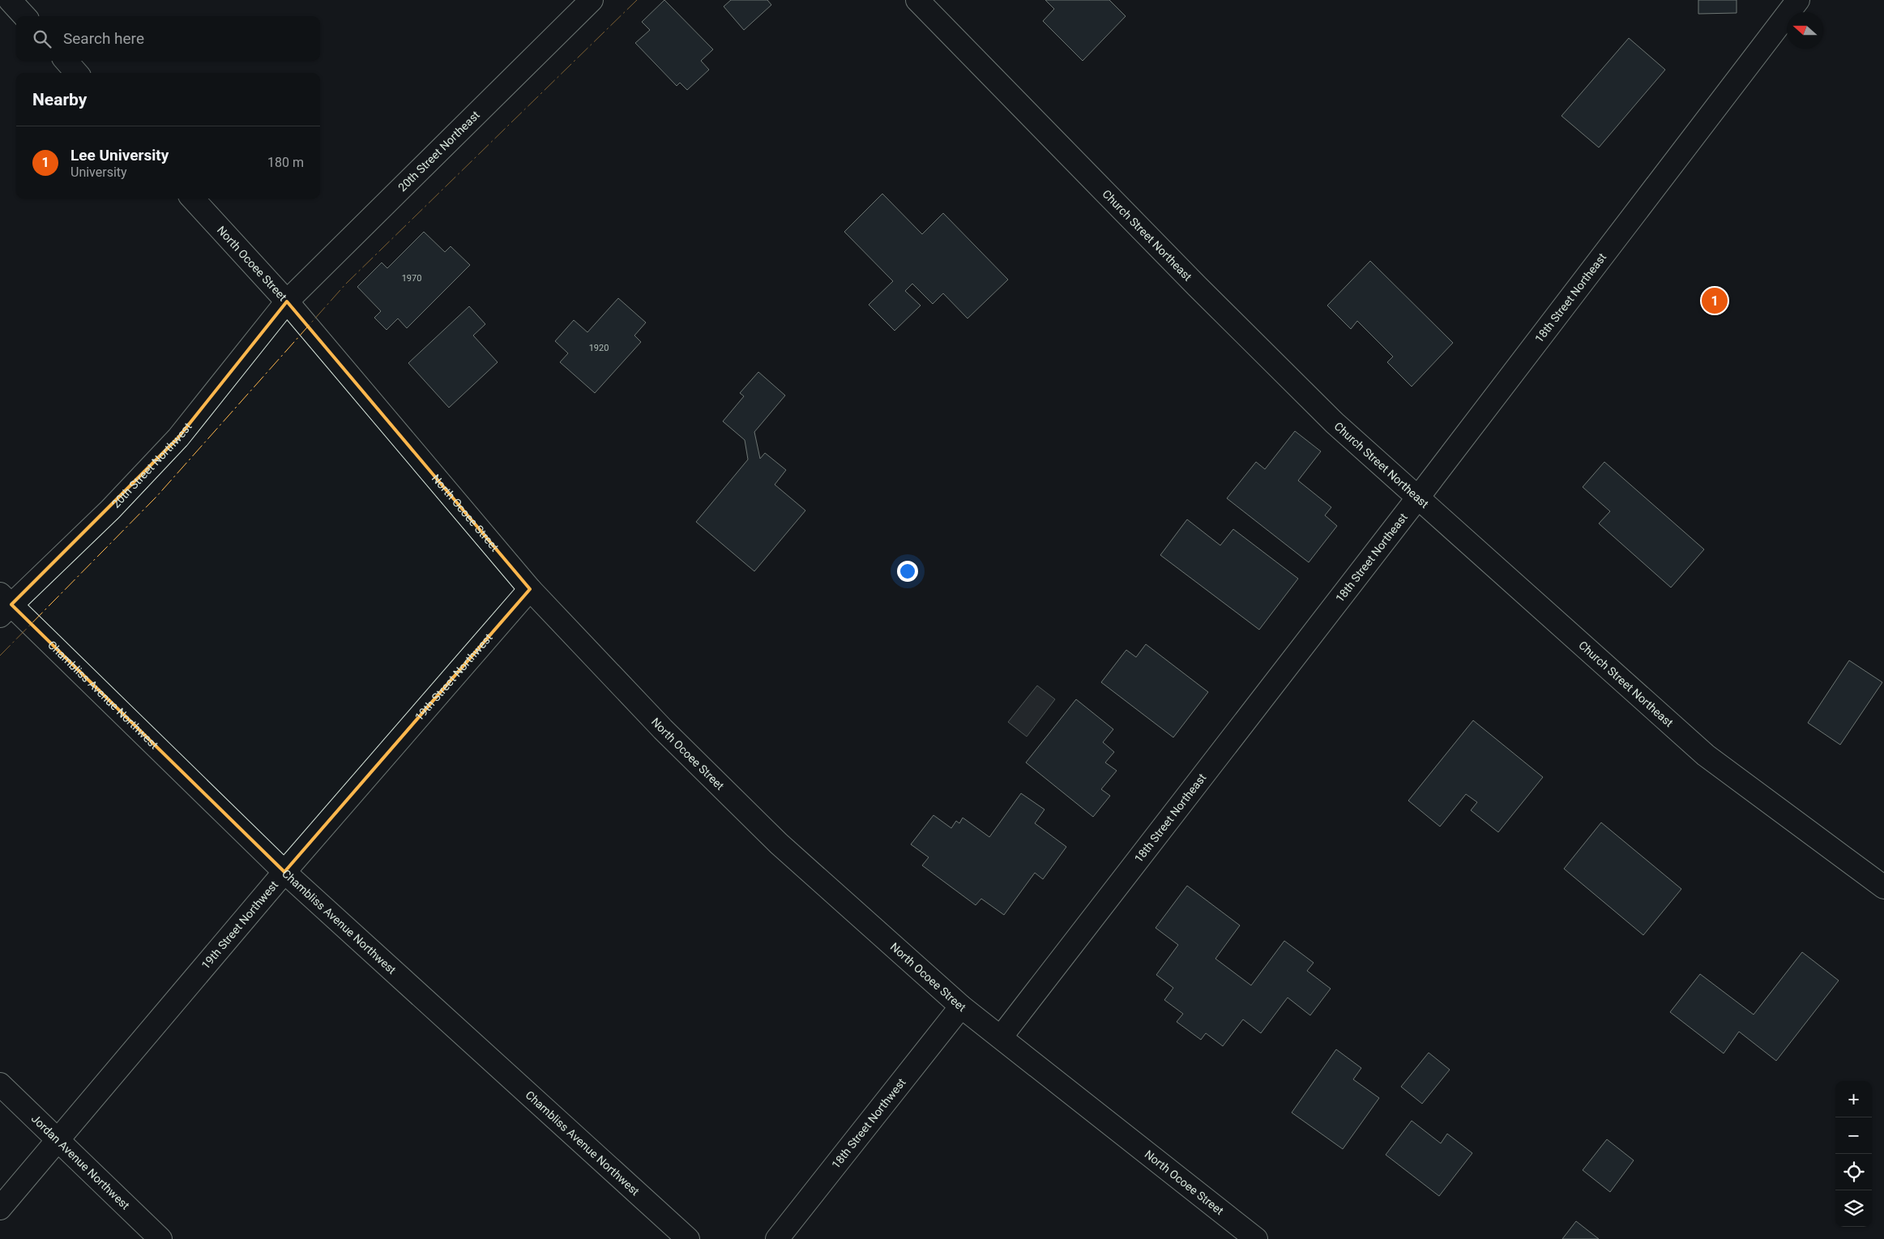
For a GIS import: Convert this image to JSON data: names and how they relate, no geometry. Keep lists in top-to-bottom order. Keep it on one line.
{"streets":{"street":["20th Street Northeast","Church Street Northeast","North Ocoee Street","18th Street Northeast","20th Street Northwest","19th Street Northwest","Chambliss Avenue Northwest","18th Street Northwest","Jordan Avenue Northwest"]},"crossings":[["20th Street Northeast","North Ocoee Street"],["20th Street Northeast","20th Street Northwest"],["Church Street Northeast","18th Street Northeast"],["North Ocoee Street","18th Street Northeast"],["North Ocoee Street","20th Street Northwest"],["North Ocoee Street","19th Street Northwest"],["North Ocoee Street","18th Street Northwest"],["20th Street Northwest","Chambliss Avenue Northwest"],["19th Street Northwest","Chambliss Avenue Northwest"],["19th Street Northwest","Jordan Avenue Northwest"]],"house_numbers":["1970","1920"],"north":"left","page":{"search":"Search here","heading":"Nearby","list":[{"mark":"1","name":"Lee University","note":"University","value":"180 m"}],"pins":"1","map_buttons":["+","−"]}}
